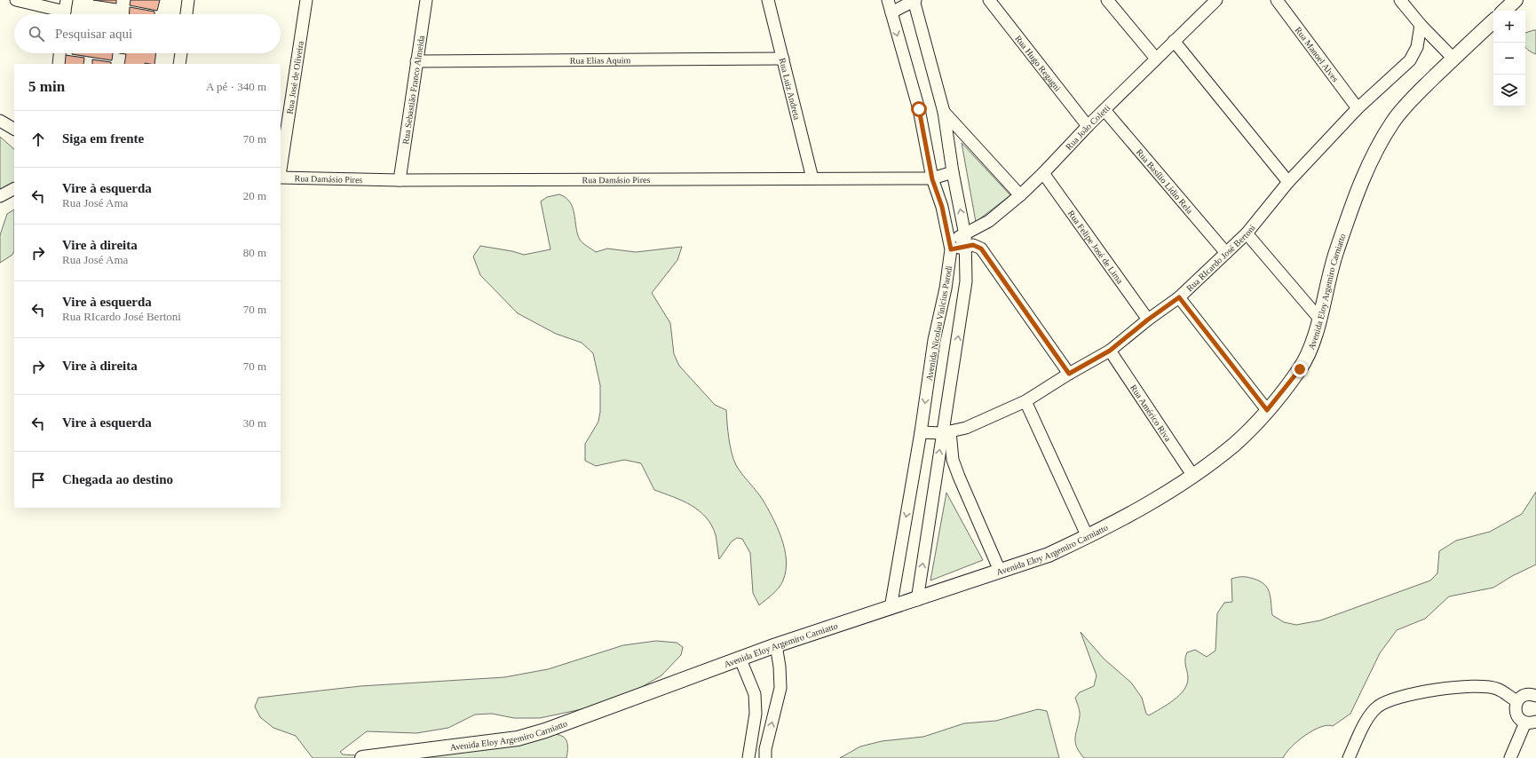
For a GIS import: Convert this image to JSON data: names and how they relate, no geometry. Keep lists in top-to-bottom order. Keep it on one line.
{"streets":{"street":["Rua Manoel Alves","Rua Elias Aquim","Rua Hugo Regagni","Rua José de Oliveira","Rua Luiz Andreta","Rua Sebastião Franco Almeida","Rua João Coletti","Rua Damásio Pires","Rua Basílio Lídio Rela","Rua Felipe José de Lima","Rua RIcardo José Bertoni","Avenida Eloy Argemiro Carniatto","Avenida Nicolau Vinicius Parodi","Rua Américo Riva"]},"crossings":[["Rua Manoel Alves","Rua RIcardo José Bertoni"],["Rua Elias Aquim","Rua Luiz Andreta"],["Rua Elias Aquim","Rua Sebastião Franco Almeida"],["Rua Hugo Regagni","Rua João Coletti"],["Rua Luiz Andreta","Rua Damásio Pires"],["Rua Sebastião Franco Almeida","Rua Damásio Pires"],["Rua João Coletti","Rua Basílio Lídio Rela"],["Rua João Coletti","Rua Felipe José de Lima"],["Rua João Coletti","Avenida Nicolau Vinicius Parodi"],["Rua Damásio Pires","Avenida Nicolau Vinicius Parodi"],["Rua Basílio Lídio Rela","Rua RIcardo José Bertoni"],["Rua Felipe José de Lima","Rua RIcardo José Bertoni"],["Rua RIcardo José Bertoni","Avenida Nicolau Vinicius Parodi"],["Rua RIcardo José Bertoni","Rua Américo Riva"],["Avenida Eloy Argemiro Carniatto","Avenida Nicolau Vinicius Parodi"],["Avenida Eloy Argemiro Carniatto","Rua Américo Riva"]],"page":{"map_buttons":["+","−"],"search":"Pesquisar aqui","heading":["5 min","A pé · 340 m"],"list":[["Siga em frente","70 m"],["Vire à esquerda","Rua José Ama","20 m"],["Vire à direita","Rua José Ama","80 m"],["Vire à esquerda","Rua RIcardo José Bertoni","70 m"],["Vire à direita","70 m"],["Vire à esquerda","30 m"],"Chegada ao destino"]}}
